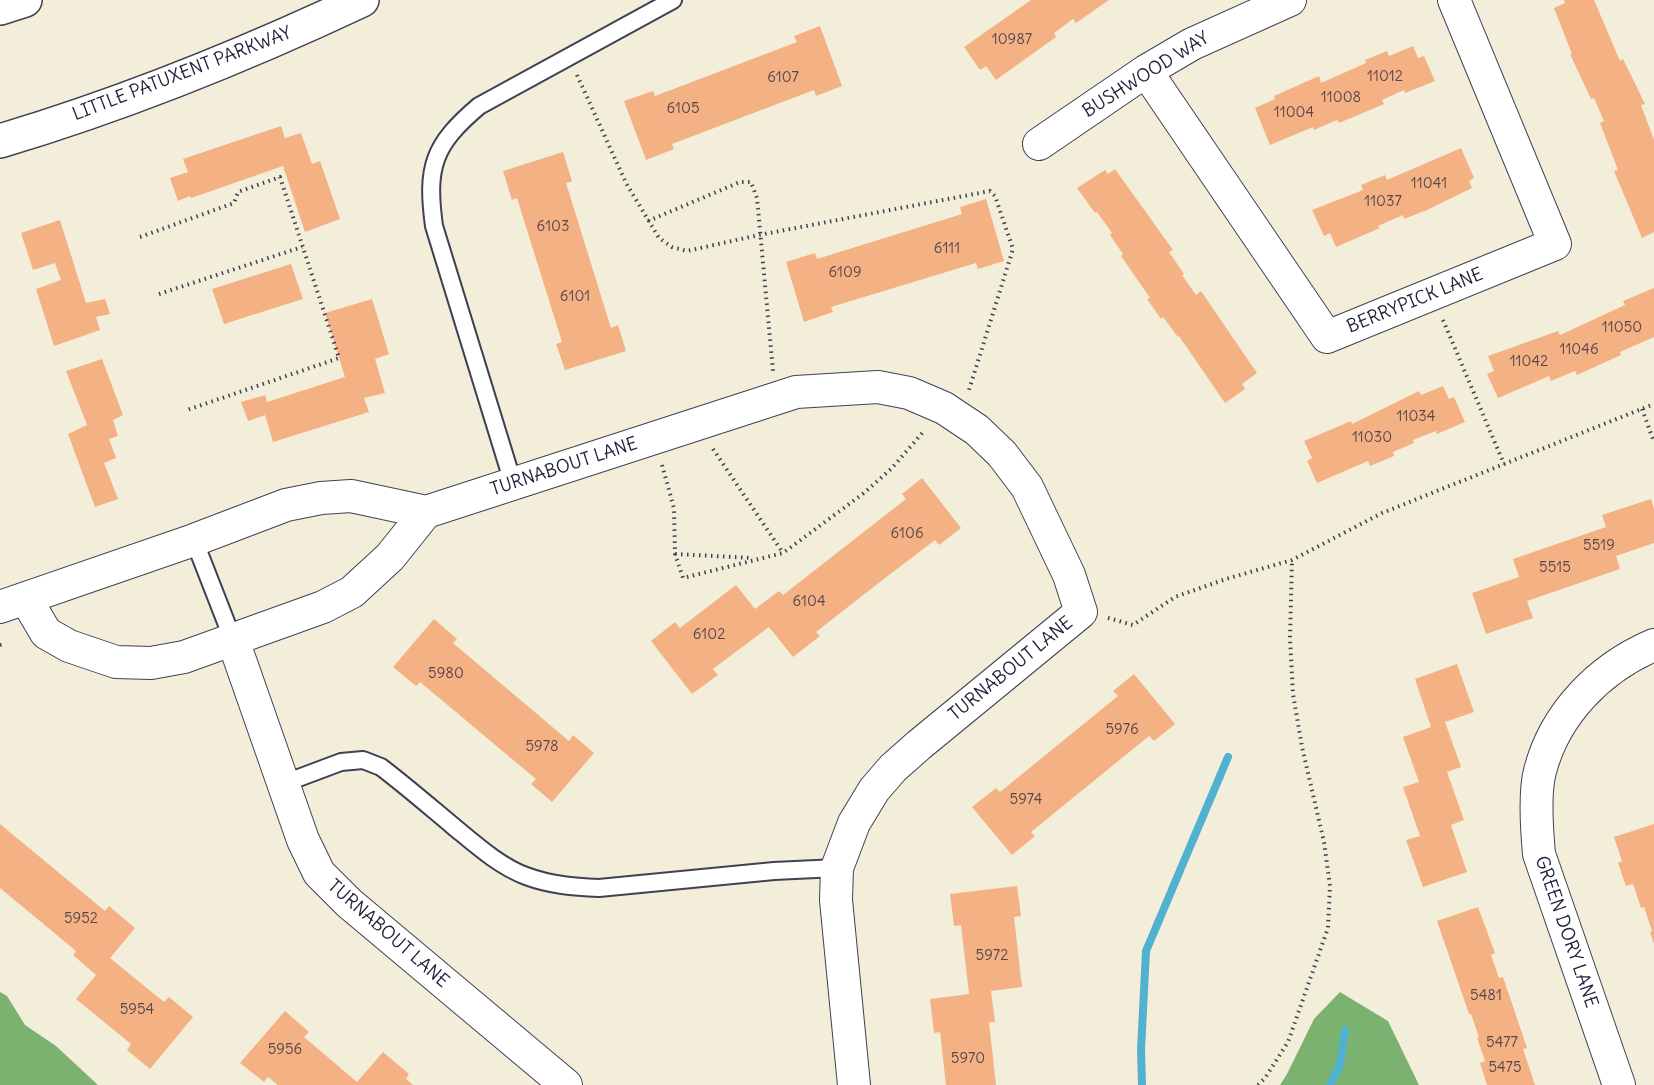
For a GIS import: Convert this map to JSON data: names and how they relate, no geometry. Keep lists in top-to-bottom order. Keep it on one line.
{"streets":{"main road":["LITTLE PATUXENT PARKWAY"],"street":["BUSHWOOD WAY","BERRYPICK LANE","TURNABOUT LANE","GREEN DORY LANE"]},"crossings":[["BUSHWOOD WAY","BERRYPICK LANE"]],"house_numbers":["10987","11012","6107","11008","6105","11004","11041","11037","6103","6111","6109","6101","11050","11046","11042","11034","11030","6106","5519","5515","6104","6102","5980","5976","5978","5974","5952","5972","5481","5954","5477","5956","5970","5475"]}
